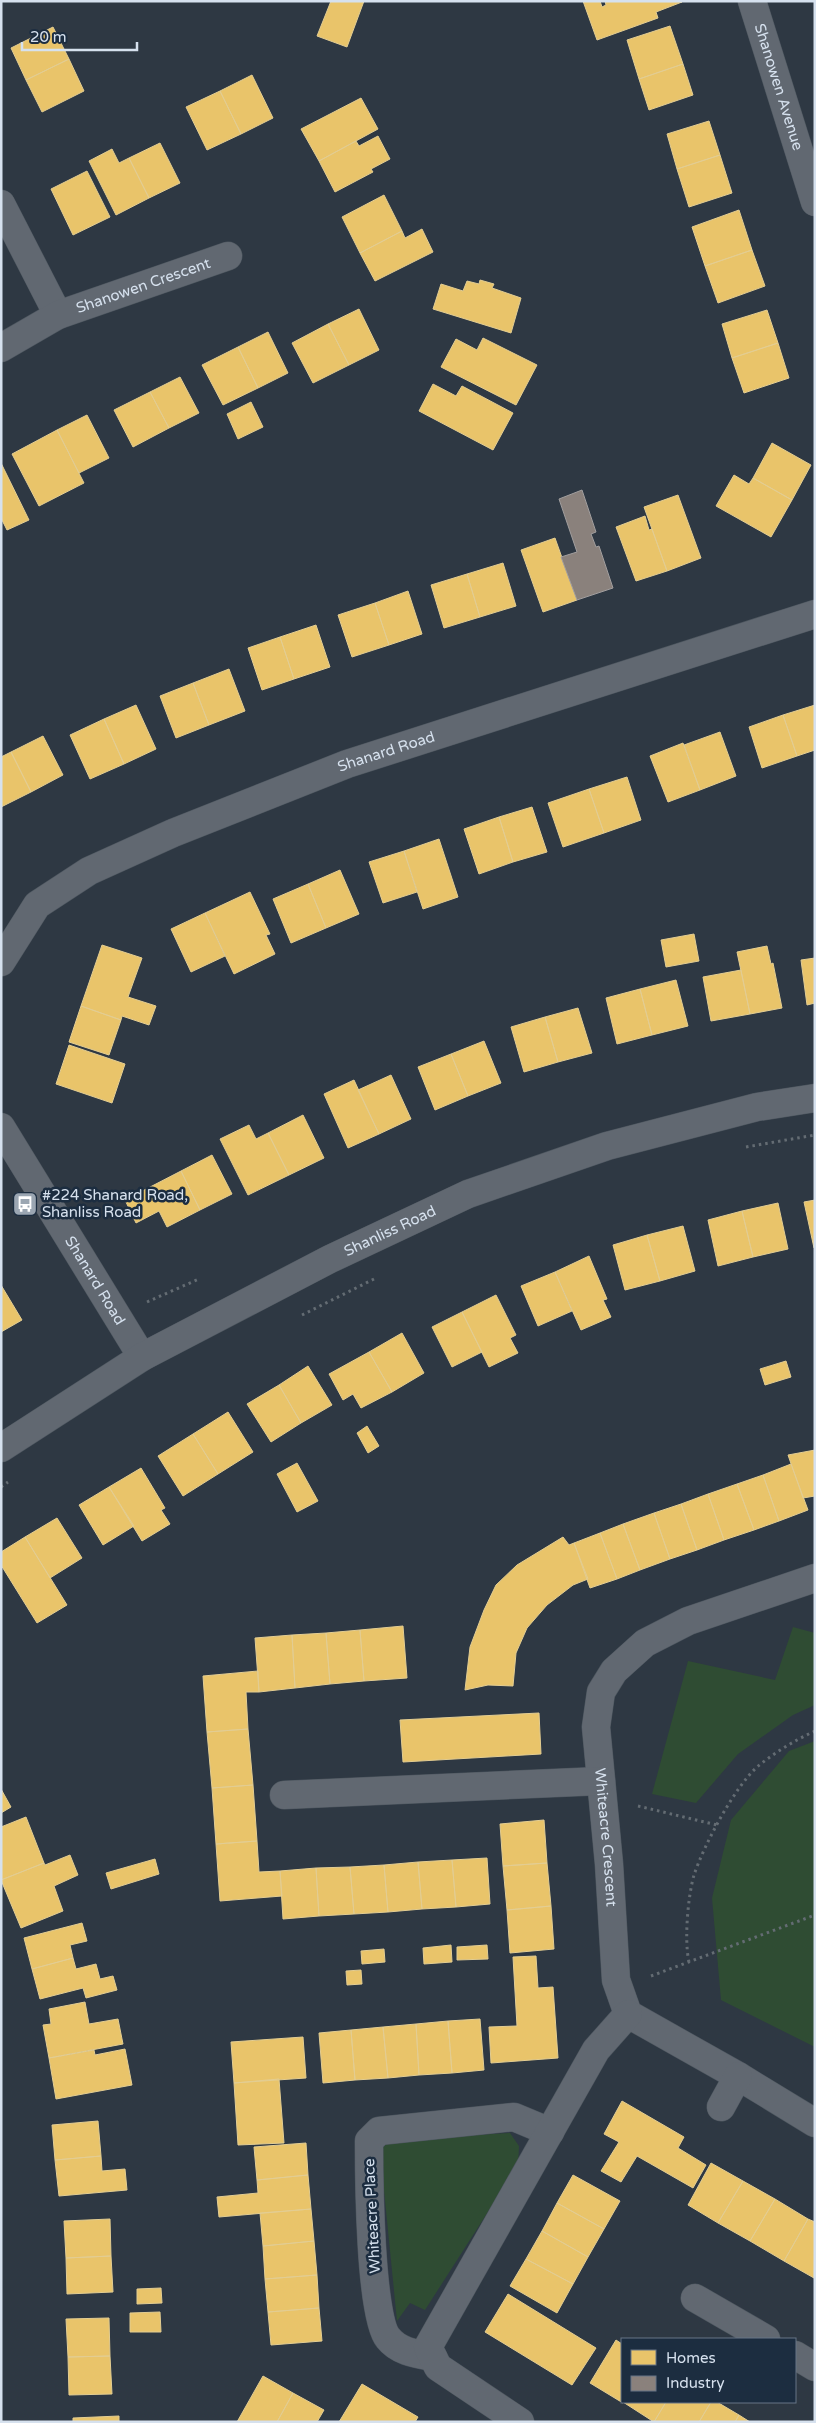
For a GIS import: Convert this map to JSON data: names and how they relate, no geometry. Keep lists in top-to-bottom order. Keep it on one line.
{"streets":{"street":["Shanowen Avenue","Shanowen Crescent","Shanard Road","Shanliss Road","Whiteacre Crescent","Whiteacre Place"]},"crossings":[["Shanard Road","Shanliss Road"]],"places":{"bus stop":["#224 Shanard Road, Shanliss Road"]},"legend":["Homes","Industry"],"scale_bar":"20 m"}
